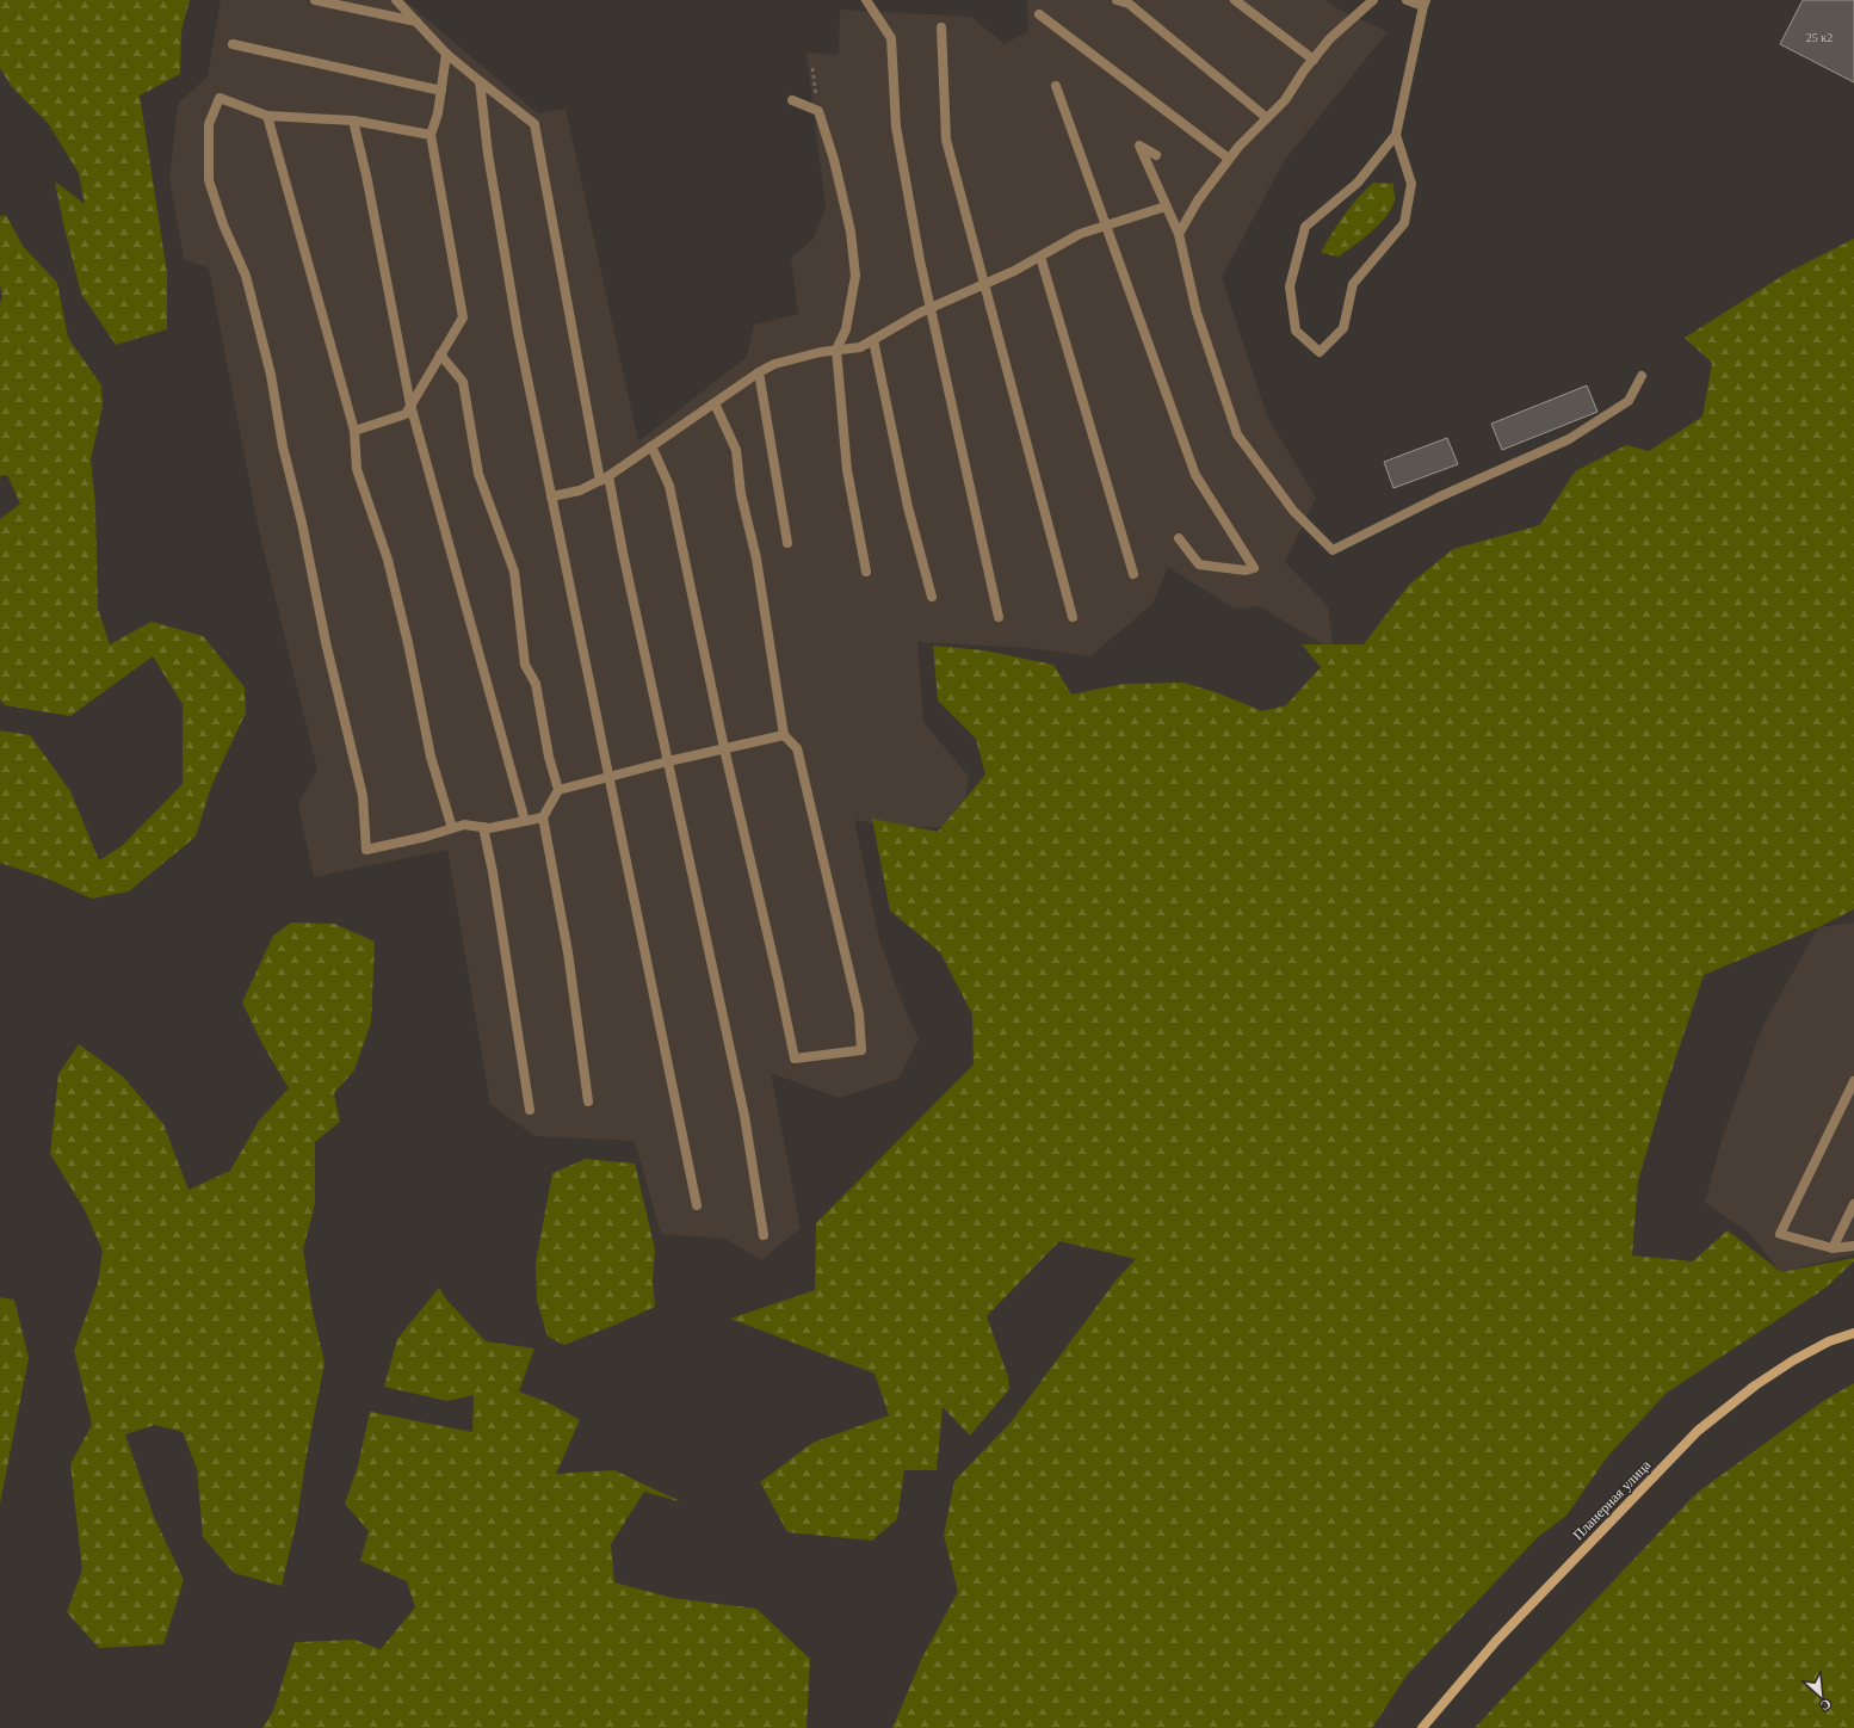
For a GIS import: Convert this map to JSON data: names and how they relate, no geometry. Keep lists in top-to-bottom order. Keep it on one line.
{"streets":{"main road":["Планерная улица"]},"house_numbers":["25 к2"],"north":"bottom right"}
